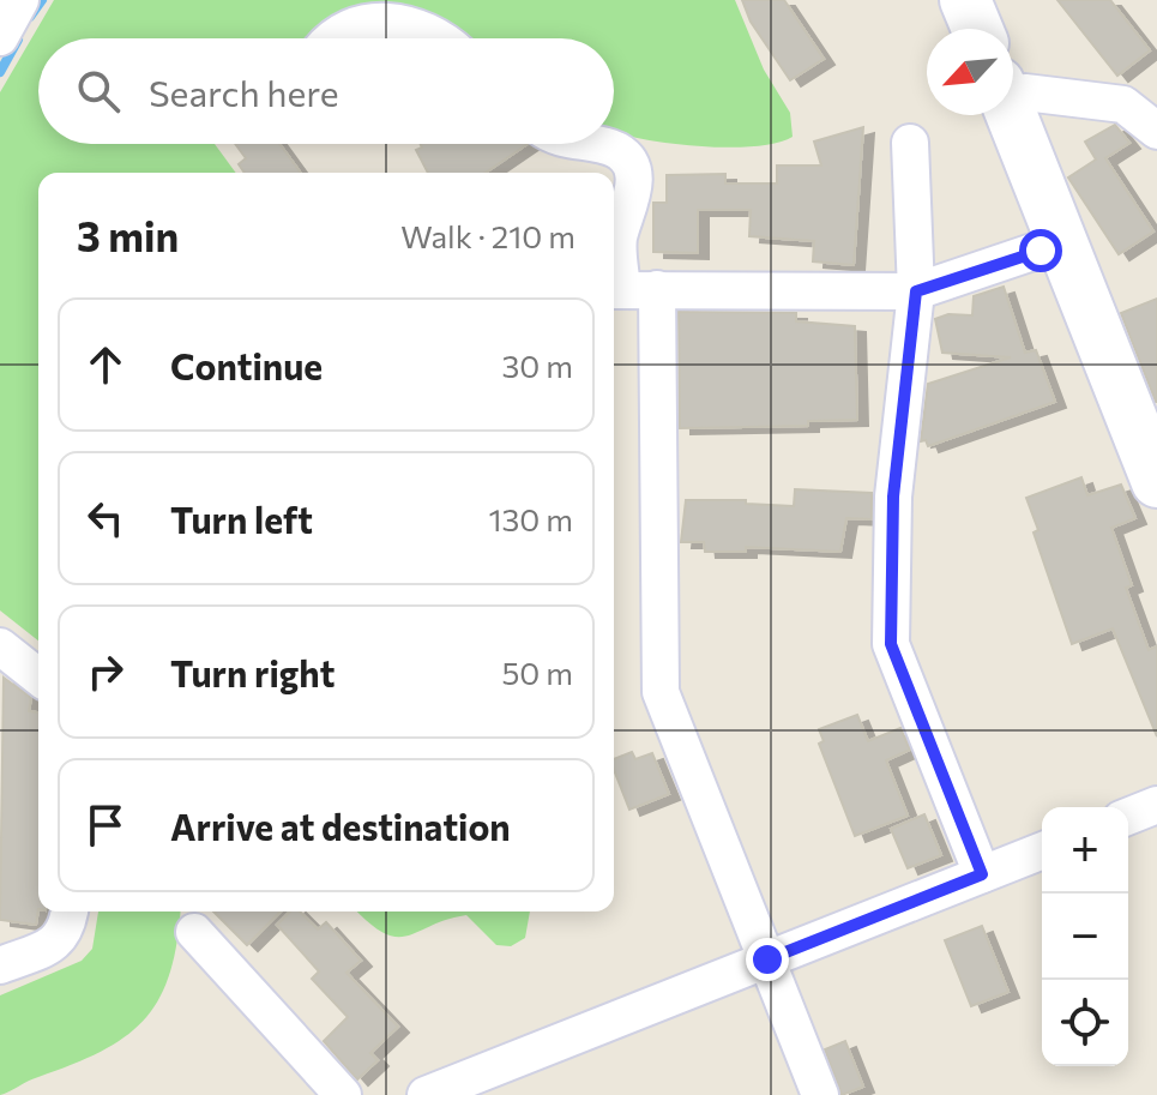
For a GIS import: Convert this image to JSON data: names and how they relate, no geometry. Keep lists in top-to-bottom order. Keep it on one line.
{"north":"bottom left","page":{"search":"Search here","heading":["3 min","Walk · 210 m"],"list":[["Continue","30 m"],["Turn left","130 m"],["Turn right","50 m"],"Arrive at destination"],"map_buttons":["+","−"]}}
